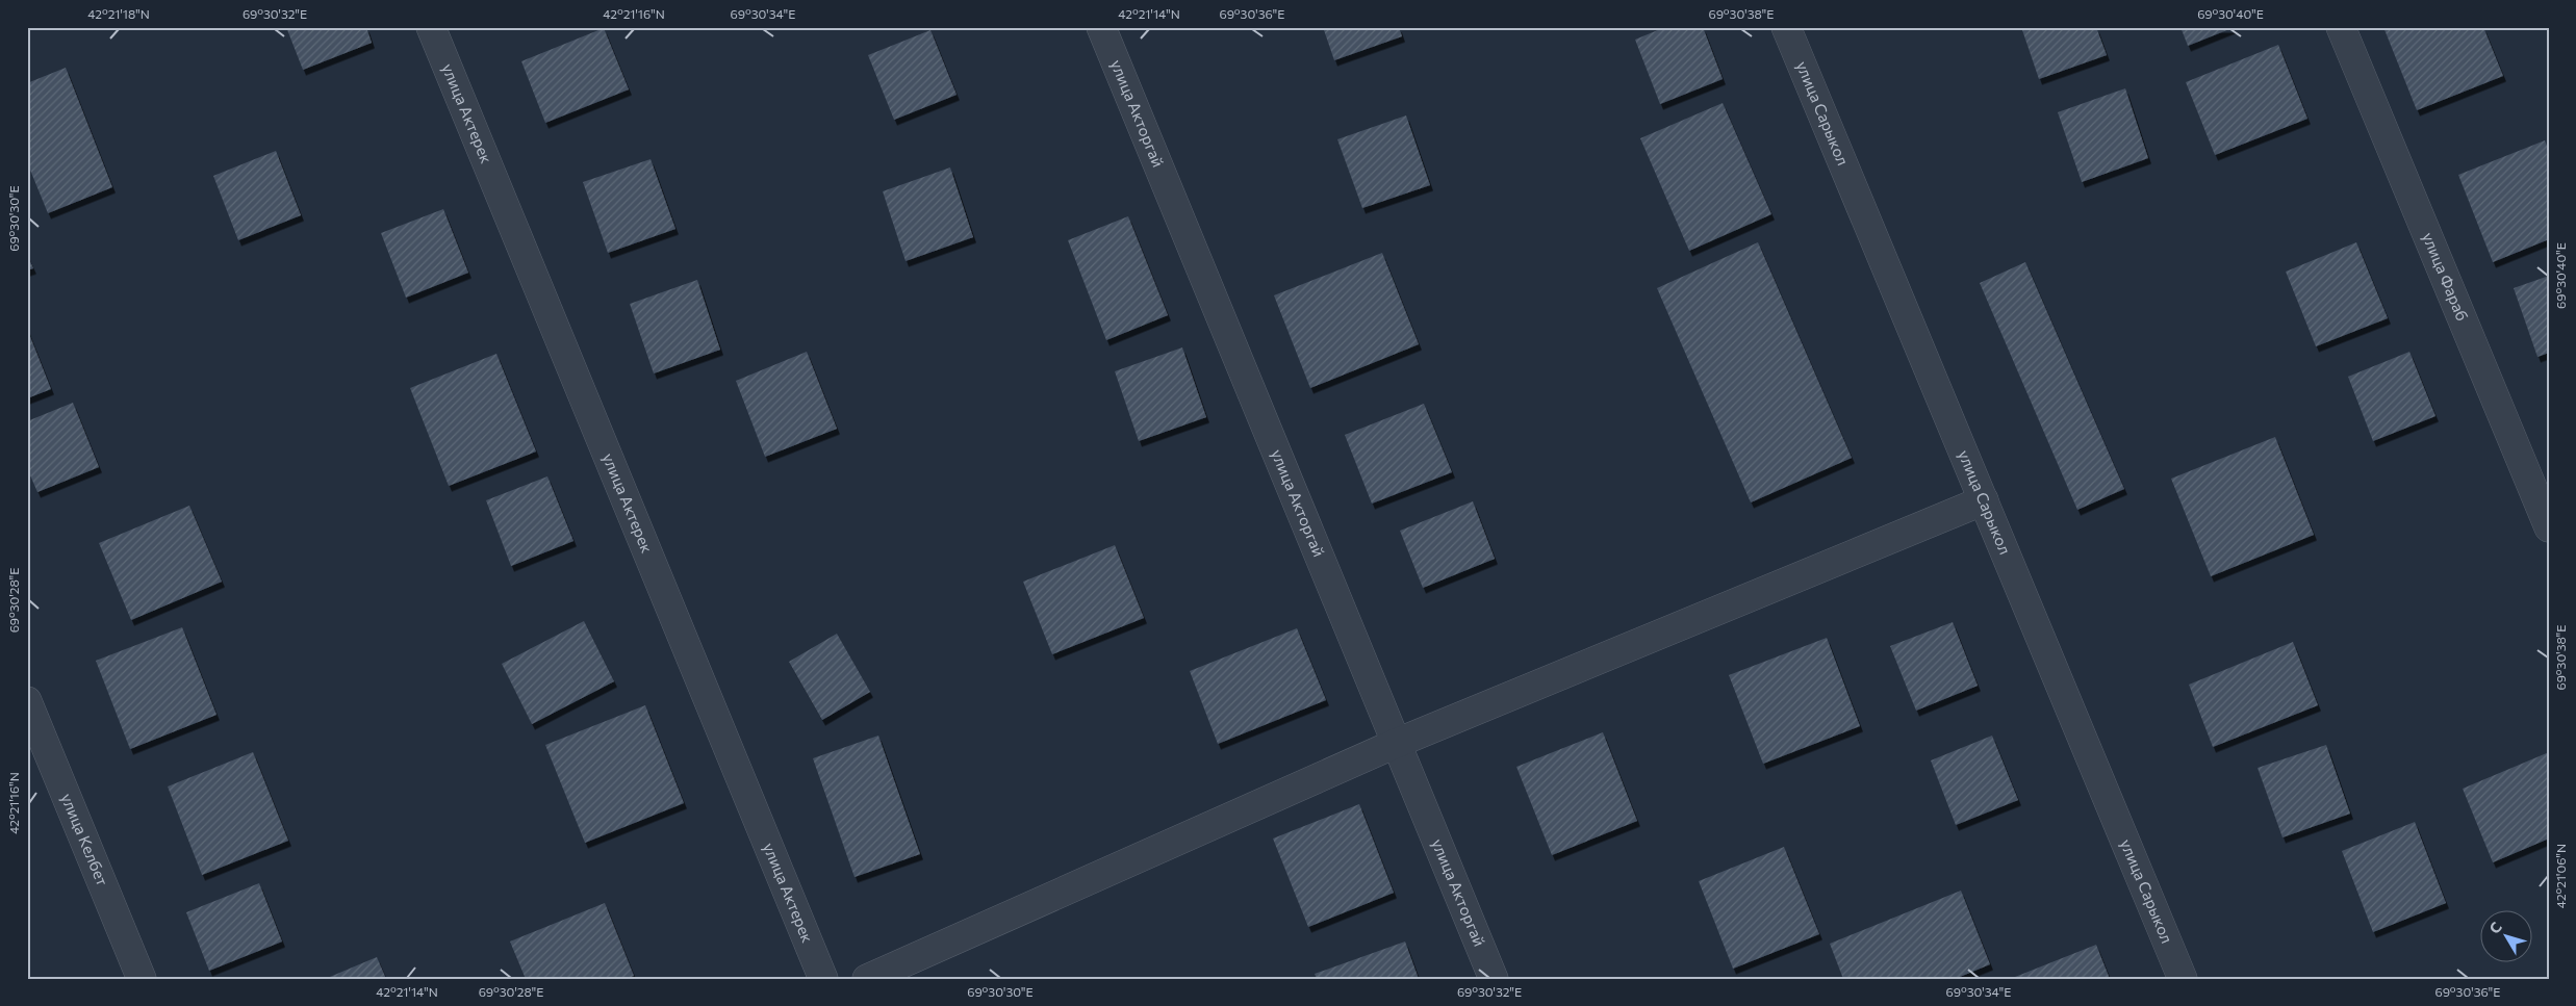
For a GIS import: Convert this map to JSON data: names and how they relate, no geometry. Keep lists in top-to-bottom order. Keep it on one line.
{"streets":{"street":["улица Актерек","улица Акторгай","улица Сарыкол","улица Фараб","улица Келбет"]},"north":"top left","coordinates":["42°21'18\"N","69°30'32\"E","42°21'16\"N","69°30'34\"E","42°21'14\"N","69°30'36\"E","69°30'38\"E","69°30'40\"E","69°30'30\"E","69°30'28\"E","42°21'06\"N"]}
